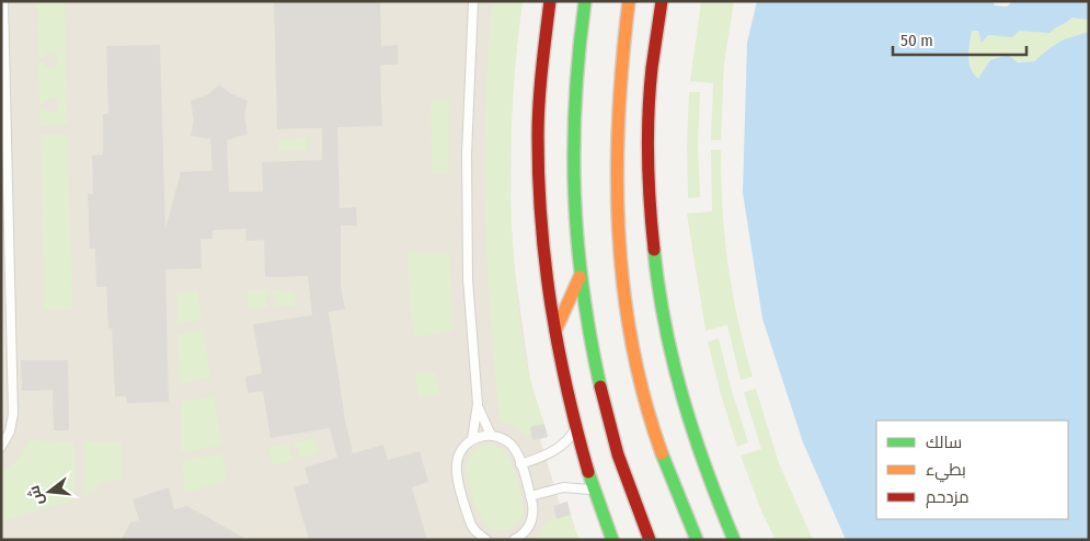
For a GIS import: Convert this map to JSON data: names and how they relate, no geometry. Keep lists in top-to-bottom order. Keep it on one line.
{"legend":["سالك","بطيء","مزدحم"],"scale_bar":"50 m","north":"left"}
